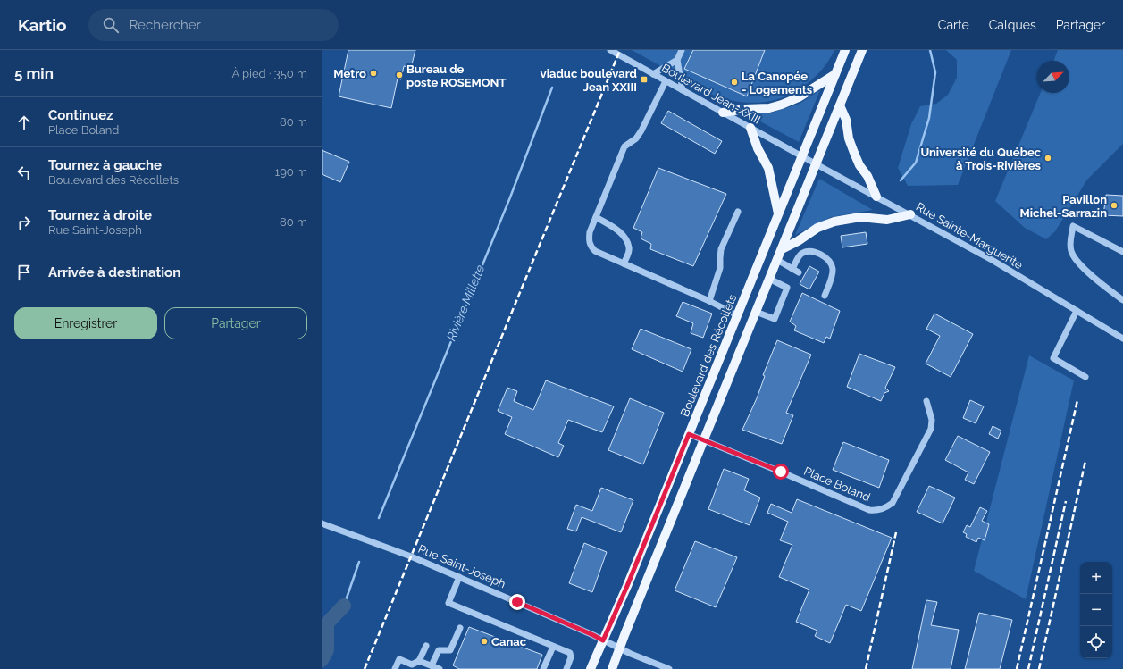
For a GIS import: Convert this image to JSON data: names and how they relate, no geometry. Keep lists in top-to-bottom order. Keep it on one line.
{"streets":{"main road":["Boulevard des Récollets"],"street":["Boulevard Jean-XXIII","Rue Sainte-Marguerite","Place Boland","Rue Saint-Joseph"]},"crossings":[["Boulevard Jean-XXIII","Rue Sainte-Marguerite"],["Boulevard Jean-XXIII","Boulevard des Récollets"],["Rue Sainte-Marguerite","Boulevard des Récollets"],["Boulevard des Récollets","Place Boland"],["Boulevard des Récollets","Rue Saint-Joseph"]],"water":["Rivière Millette"],"places":{"other":["Metro","Bureau de poste ROSEMONT","La Canopée - Logements","Université du Québec à Trois-Rivières","Pavillon Michel-Sarrazin","Canac"],"transit":["viaduc boulevard Jean XXIII"]},"north":"top right","page":{"header":"Kartio","search":"Rechercher","nav":["Carte","Calques","Partager"],"heading":["5 min","À pied · 350 m"],"list":[["Continuez","Place Boland","80 m"],["Tournez à gauche","Boulevard des Récollets","190 m"],["Tournez à droite","Rue Saint-Joseph","80 m"],"Arrivée à destination"],"buttons":["Enregistrer","Partager"],"map_buttons":["+","−"]}}
